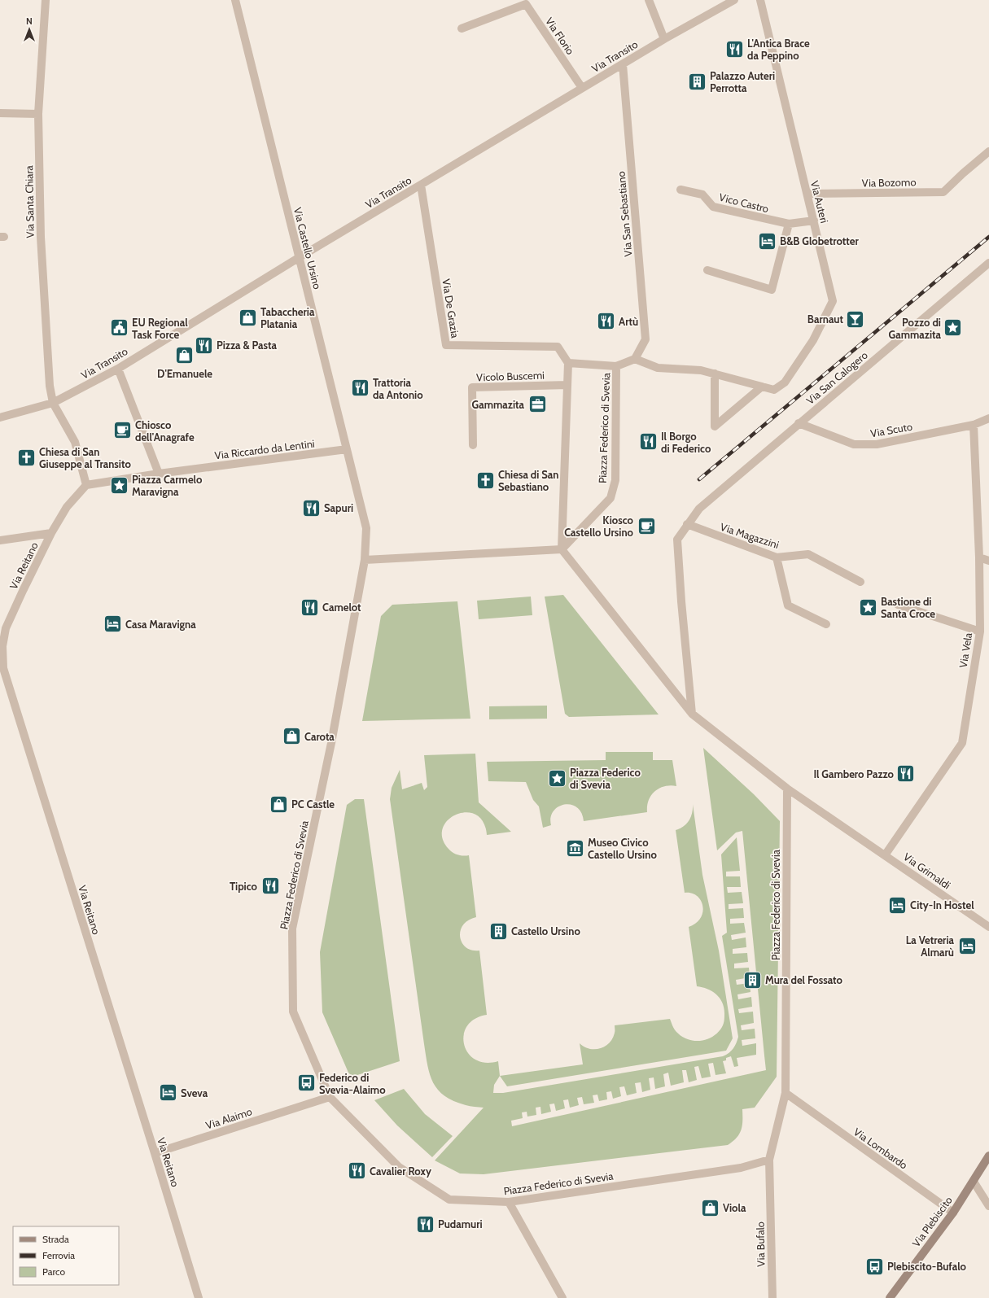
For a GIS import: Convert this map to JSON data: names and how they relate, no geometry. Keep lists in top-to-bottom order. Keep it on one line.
{"streets":{"main road":["Via Plebiscito"],"street":["Via Florio","Via Transito","Via Bozomo","Via Santa Chiara","Via Auteri","Vico Castro","Via San Sebastiano","Via Castello Ursino","Via De Grazia","Vicolo Buscemi","Via San Calogero","Piazza Federico di Svevia","Via Scuto","Via Riccardo da Lentini","Via Magazzini","Via Reitano","Via Vela","Via Grimaldi","Via Alaimo","Via Lombardo","Via Bufalo"]},"crossings":[["Via Florio","Via Transito"],["Via Transito","Via Santa Chiara"],["Via Transito","Via San Sebastiano"],["Via Transito","Via Castello Ursino"],["Via Transito","Via De Grazia"],["Via Bozomo","Via Auteri"],["Via Santa Chiara","Via Riccardo da Lentini"],["Via Santa Chiara","Via Reitano"],["Via Auteri","Via San Sebastiano"],["Via Castello Ursino","Piazza Federico di Svevia"],["Via Castello Ursino","Via Riccardo da Lentini"],["Via De Grazia","Piazza Federico di Svevia"],["Via San Calogero","Via Scuto"],["Via San Calogero","Via Magazzini"],["Piazza Federico di Svevia","Via Grimaldi"],["Piazza Federico di Svevia","Via Alaimo"],["Piazza Federico di Svevia","Via Lombardo"],["Piazza Federico di Svevia","Via Bufalo"],["Via Scuto","Via Vela"],["Via Riccardo da Lentini","Via Reitano"],["Via Reitano","Via Alaimo"],["Via Vela","Via Grimaldi"],["Via Lombardo","Via Plebiscito"]],"places":{"restaurant":["L'Antica Brace da Peppino","Artù","Pizza & Pasta","Trattoria da Antonio","Il Borgo di Federico","Sapuri","Camelot","Il Gambero Pazzo","Tipico","Cavalier Roxy","Pudamuri"],"building":["Palazzo Auteri Perrotta","Castello Ursino","Mura del Fossato"],"hotel":["B&B Globetrotter","Casa Maravigna","City-In Hostel","La Vetreria Almarù","Sveva"],"shop":["Tabaccheria Platania","D'Emanuele","Carota","PC Castle","Viola"],"bar":["Barnaut"],"public building":["EU Regional Task Force"],"place":["Pozzo di Gammazita","Piazza Carmelo Maravigna","Bastione di Santa Croce","Piazza Federico di Svevia"],"office":["Gammazita"],"cafe":["Chiosco dell'Anagrafe","Kiosco Castello Ursino"],"church":["Chiesa di San Giuseppe al Transito","Chiesa di San Sebastiano"],"museum":["Museo Civico Castello Ursino"],"bus stop":["Federico di Svevia-Alaimo","Plebiscito-Bufalo"]},"legend":["Strada","Ferrovia","Parco"],"north":"top"}
